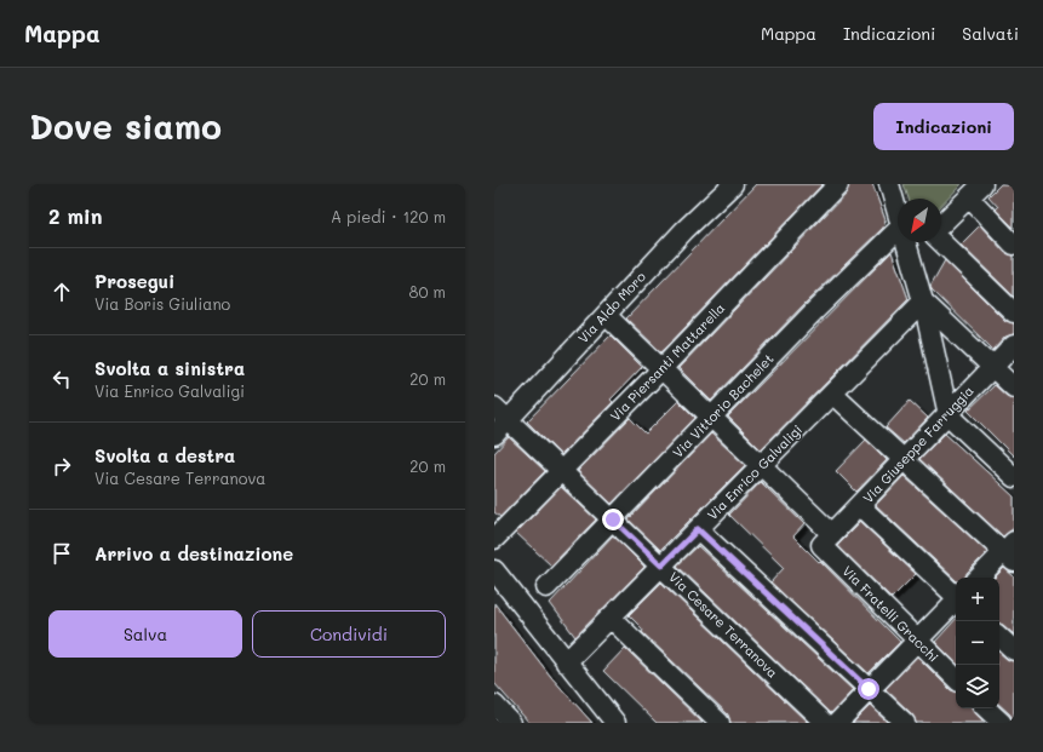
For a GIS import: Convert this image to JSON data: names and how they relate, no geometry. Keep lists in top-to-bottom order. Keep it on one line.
{"streets":{"street":["Via Aldo Moro","Via Piersanti Mattarella","Via Vittorio Bachelet","Via Giuseppe Farruggia","Via Enrico Galvaligi","Via Fratelli Gracchi","Via Cesare Terranova"]},"crossings":[["Via Aldo Moro","Via Fratelli Gracchi"],["Via Aldo Moro","Via Cesare Terranova"],["Via Piersanti Mattarella","Via Fratelli Gracchi"],["Via Piersanti Mattarella","Via Cesare Terranova"],["Via Vittorio Bachelet","Via Fratelli Gracchi"],["Via Vittorio Bachelet","Via Cesare Terranova"],["Via Giuseppe Farruggia","Via Fratelli Gracchi"],["Via Enrico Galvaligi","Via Fratelli Gracchi"],["Via Enrico Galvaligi","Via Cesare Terranova"]],"north":"bottom left","page":{"header":"Mappa","nav":["Mappa","Indicazioni","Salvati"],"buttons":["Indicazioni",["Salva","Condividi"]],"title":"Dove siamo","heading":["2 min","A piedi · 120 m"],"list":[["Prosegui","Via Boris Giuliano","80 m"],["Svolta a sinistra","Via Enrico Galvaligi","20 m"],["Svolta a destra","Via Cesare Terranova","20 m"],"Arrivo a destinazione"],"map_buttons":["+","−"]}}
